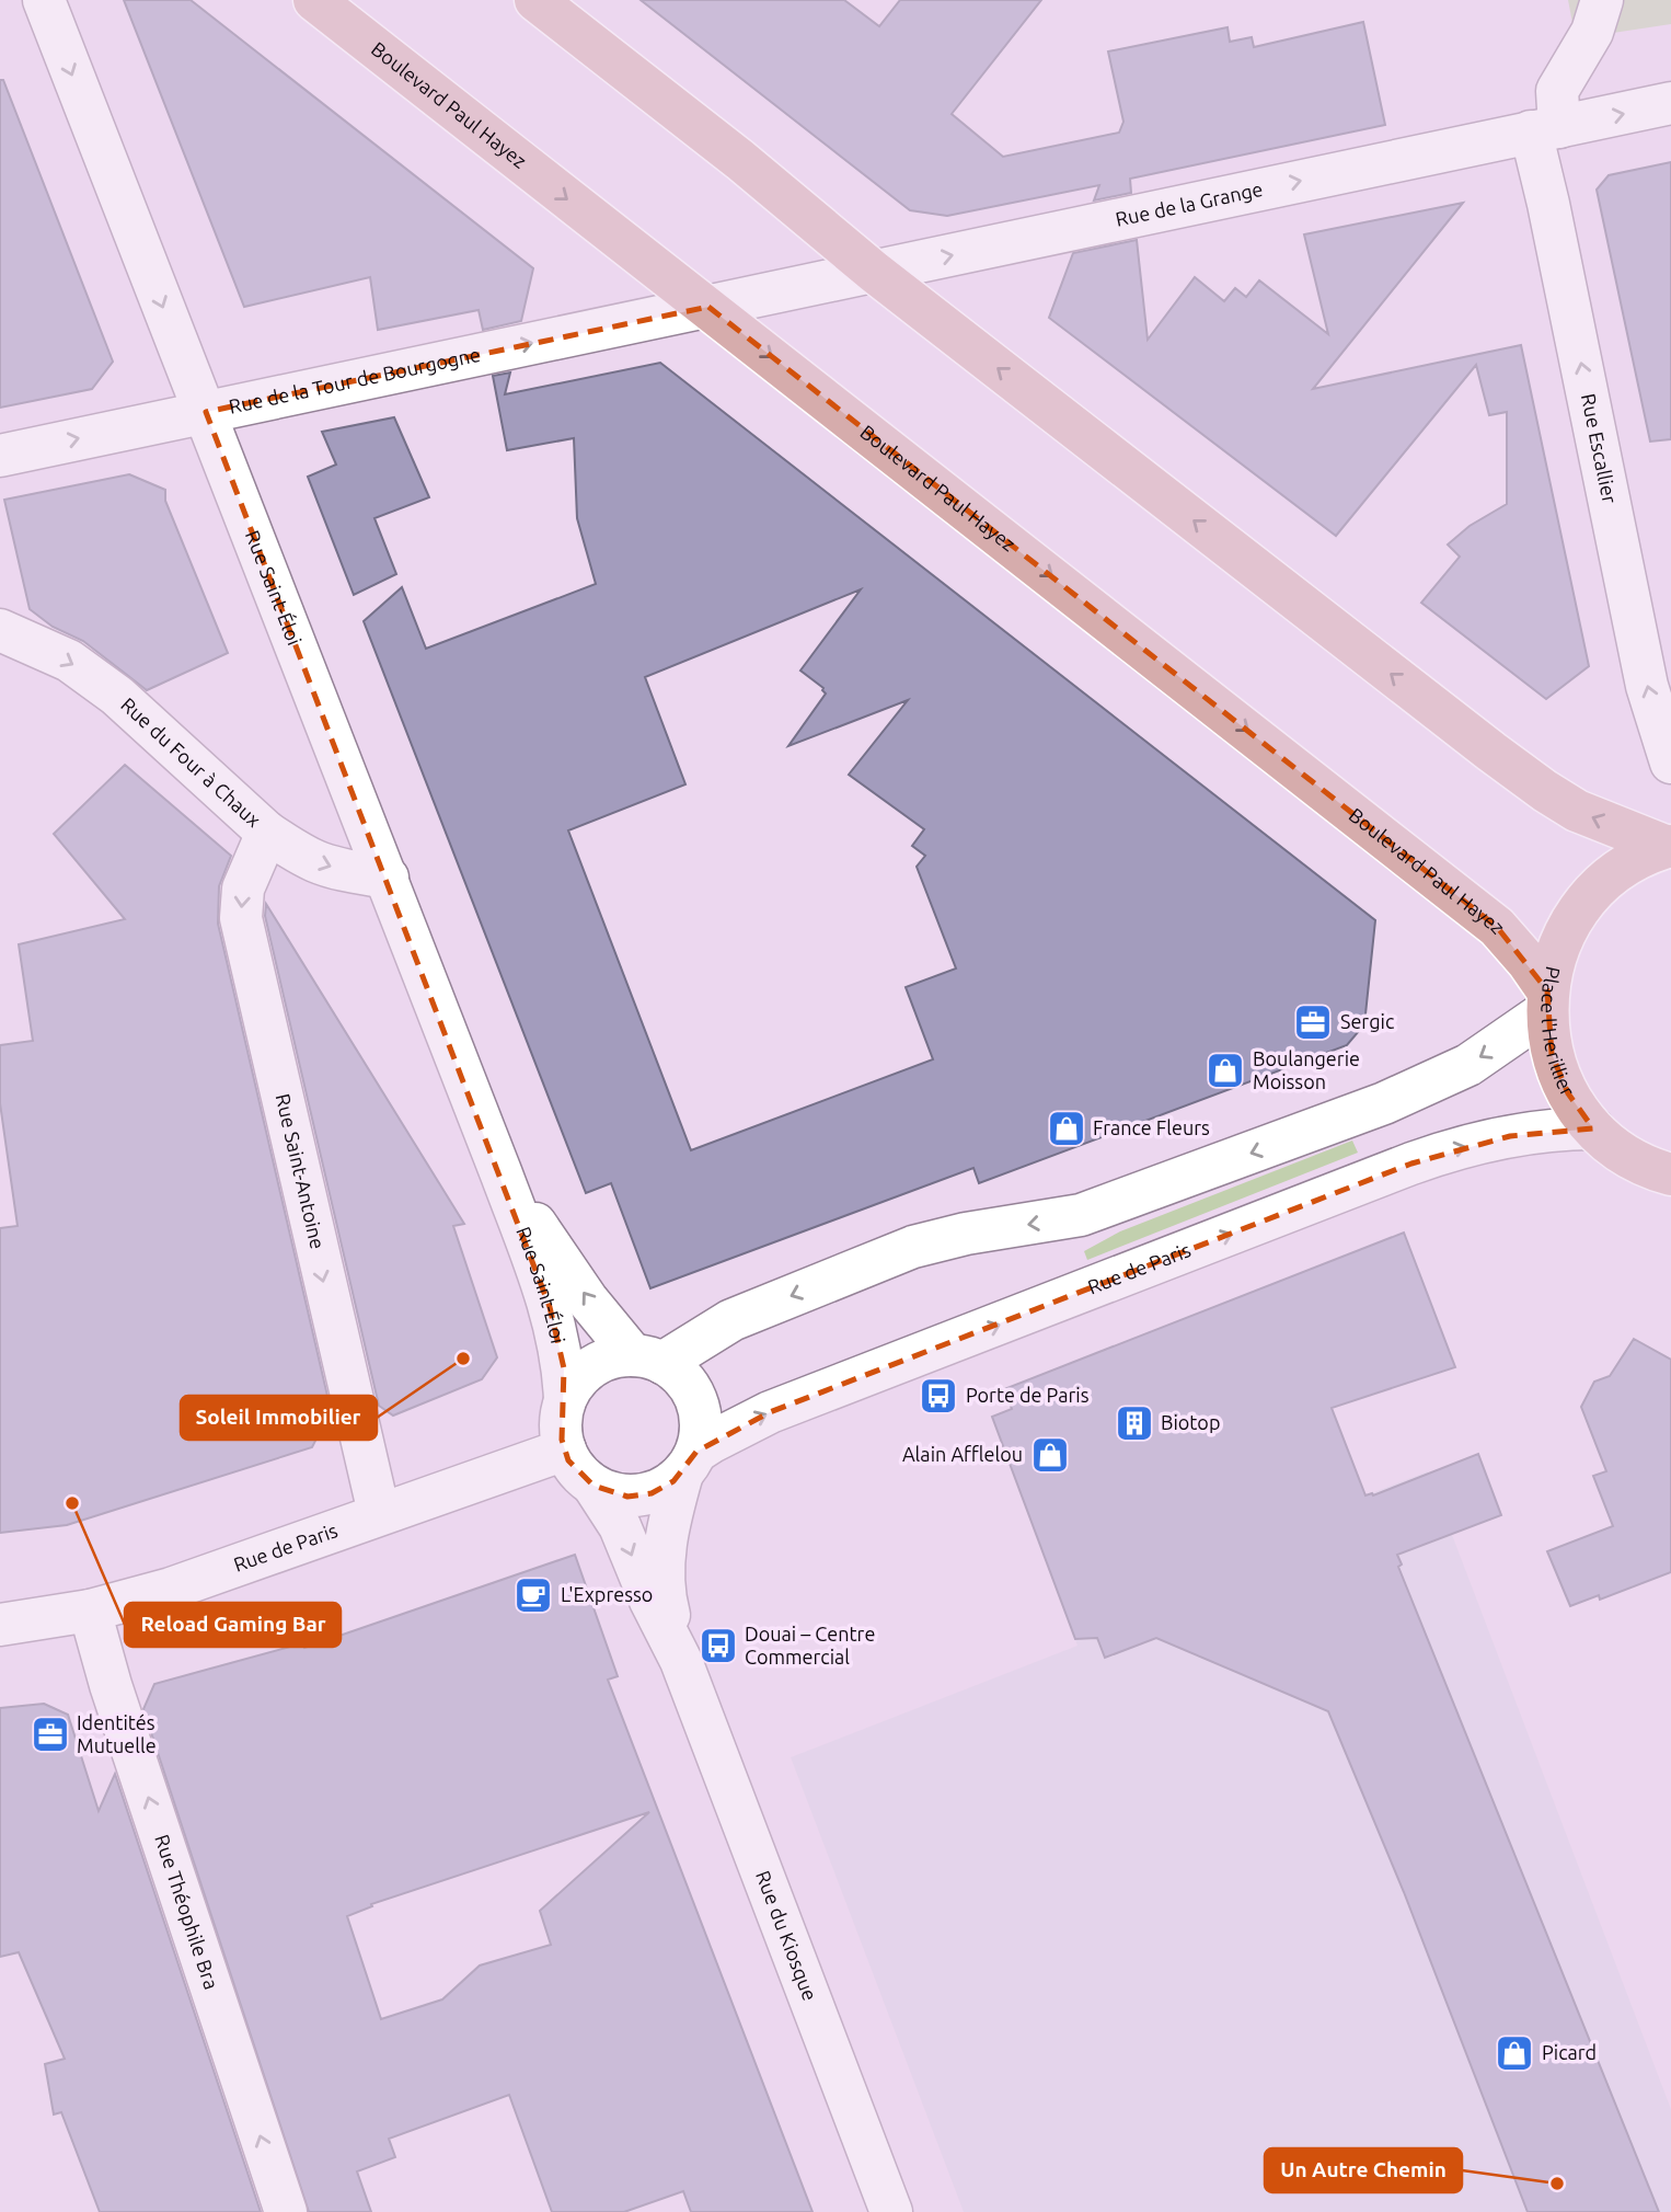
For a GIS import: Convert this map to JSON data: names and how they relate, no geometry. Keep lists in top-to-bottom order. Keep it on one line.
{"streets":{"main road":["Boulevard Paul Hayez","Place l'Herillier"],"street":["Rue de la Grange","Rue de la Tour de Bourgogne","Rue Escallier","Rue Saint-Éloi","Rue du Four à Chaux","Rue Saint-Antoine","Rue de Paris","Rue Théophile Bra","Rue du Kiosque"]},"crossings":[["Boulevard Paul Hayez","Rue de la Grange"],["Boulevard Paul Hayez","Rue de la Tour de Bourgogne"],["Boulevard Paul Hayez","Place l'Herillier"],["Rue de la Grange","Rue de la Tour de Bourgogne"],["Rue de la Grange","Rue Escallier"],["Rue de la Tour de Bourgogne","Rue Saint-Éloi"],["Rue Saint-Éloi","Rue du Four à Chaux"],["Rue Saint-Éloi","Rue de Paris"],["Rue Saint-Éloi","Rue du Kiosque"],["Rue du Four à Chaux","Rue Saint-Antoine"],["Place l'Herillier","Rue de Paris"],["Rue Saint-Antoine","Rue de Paris"],["Rue de Paris","Rue Théophile Bra"],["Rue de Paris","Rue du Kiosque"]],"one_way":["Rue de la Grange","Rue de la Tour de Bourgogne","Rue Escallier","Rue du Four à Chaux","Rue Saint-Antoine","Rue Théophile Bra"],"places":{"office":["Sergic","Identités Mutuelle"],"shop":["Boulangerie Moisson","France Fleurs","Alain Afflelou","Picard"],"other":["Soleil Immobilier","Reload Gaming Bar","Un Autre Chemin"],"bus stop":["Porte de Paris","Douai – Centre Commercial"],"building":["Biotop"],"cafe":["L'Expresso"]}}
